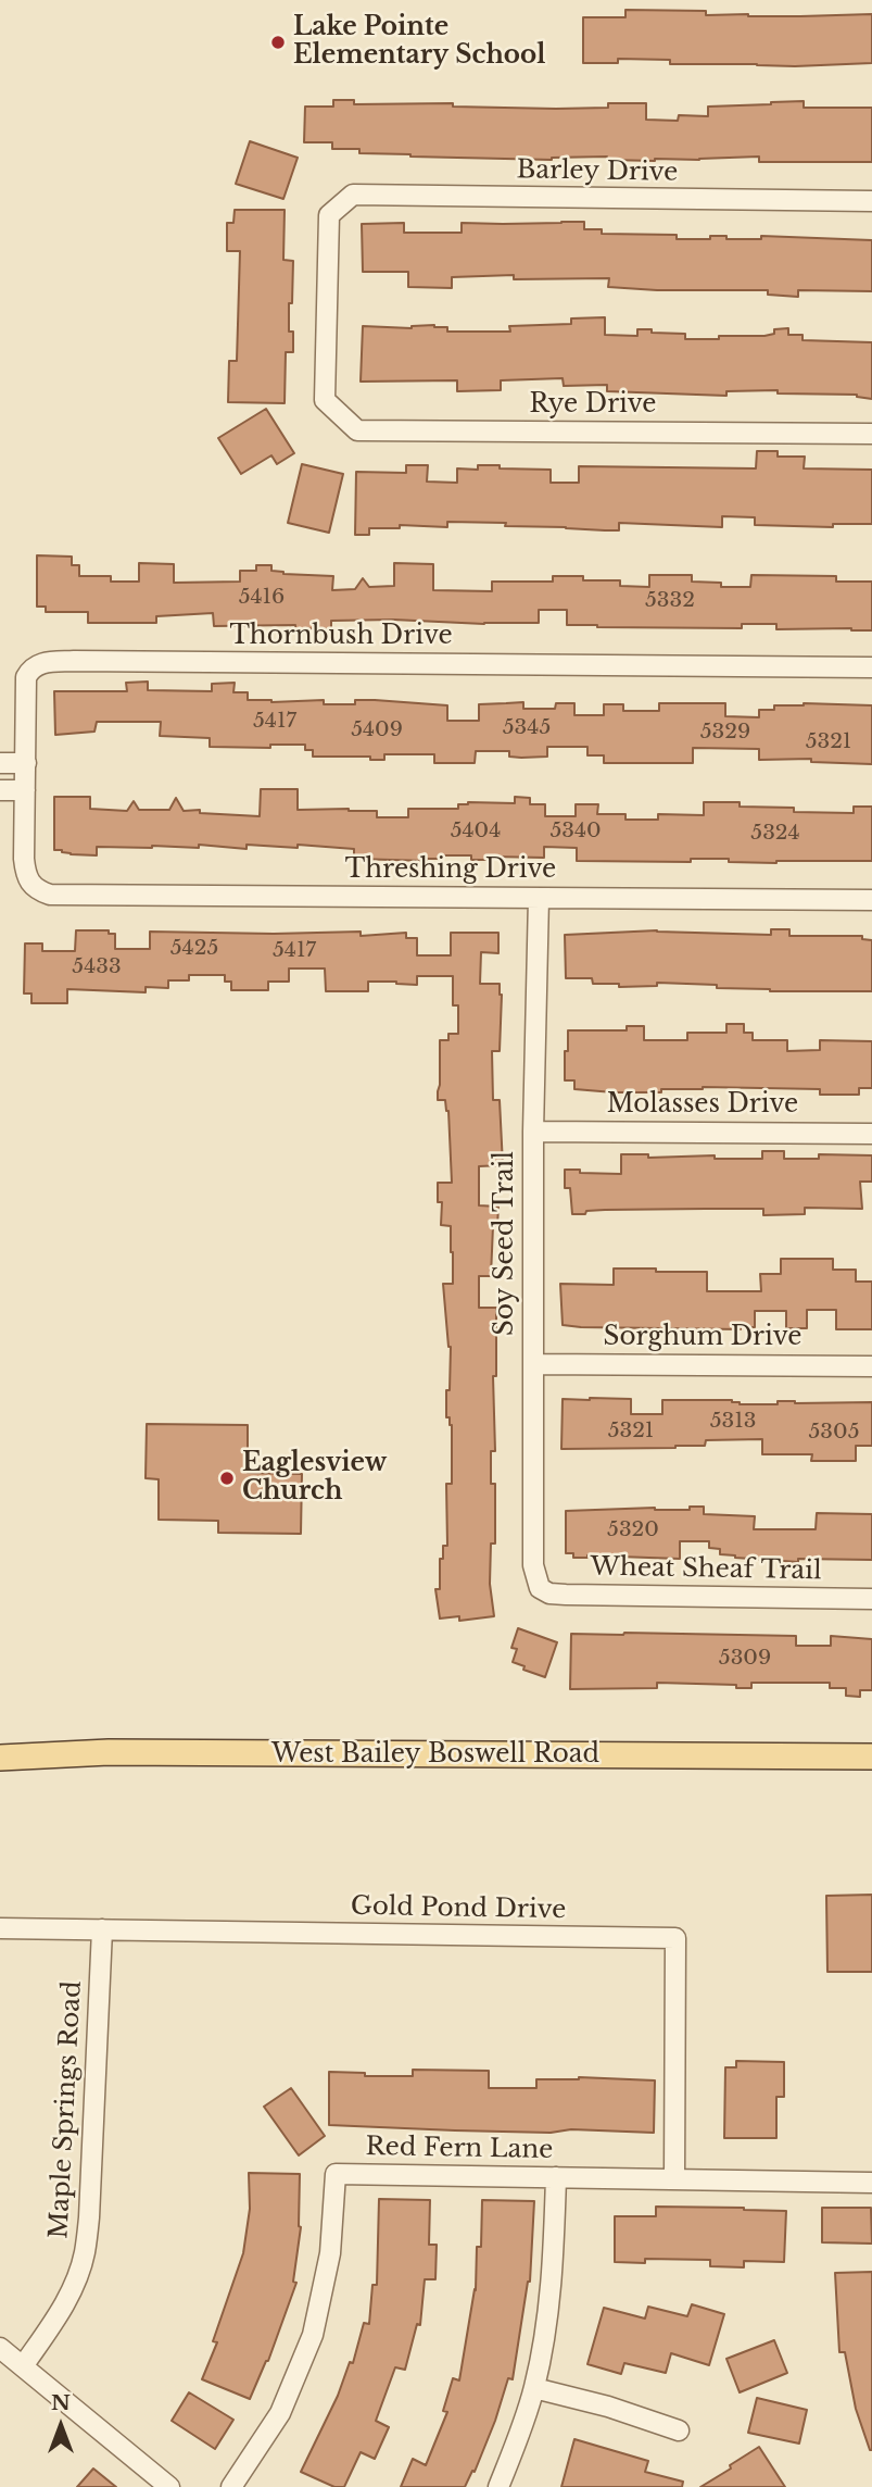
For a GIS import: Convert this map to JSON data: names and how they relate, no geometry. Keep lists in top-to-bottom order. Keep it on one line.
{"streets":{"main road":["West Bailey Boswell Road"],"street":["Barley Drive","Rye Drive","Thornbush Drive","Threshing Drive","Molasses Drive","Soy Seed Trail","Sorghum Drive","Wheat Sheaf Trail","Gold Pond Drive","Maple Springs Road","Red Fern Lane"]},"crossings":[["Barley Drive","Rye Drive"],["Thornbush Drive","Threshing Drive"],["Threshing Drive","Soy Seed Trail"],["Molasses Drive","Soy Seed Trail"],["Soy Seed Trail","Sorghum Drive"],["Soy Seed Trail","Wheat Sheaf Trail"],["Gold Pond Drive","Maple Springs Road"],["Gold Pond Drive","Red Fern Lane"]],"places":["Lake Pointe Elementary School","Eaglesview Church"],"house_numbers":["5416","5332","5417","5345","5409","5329","5321","5404","5340","5324","5425","5417","5433","5313","5321","5305","5320","5309"],"north":"top"}
